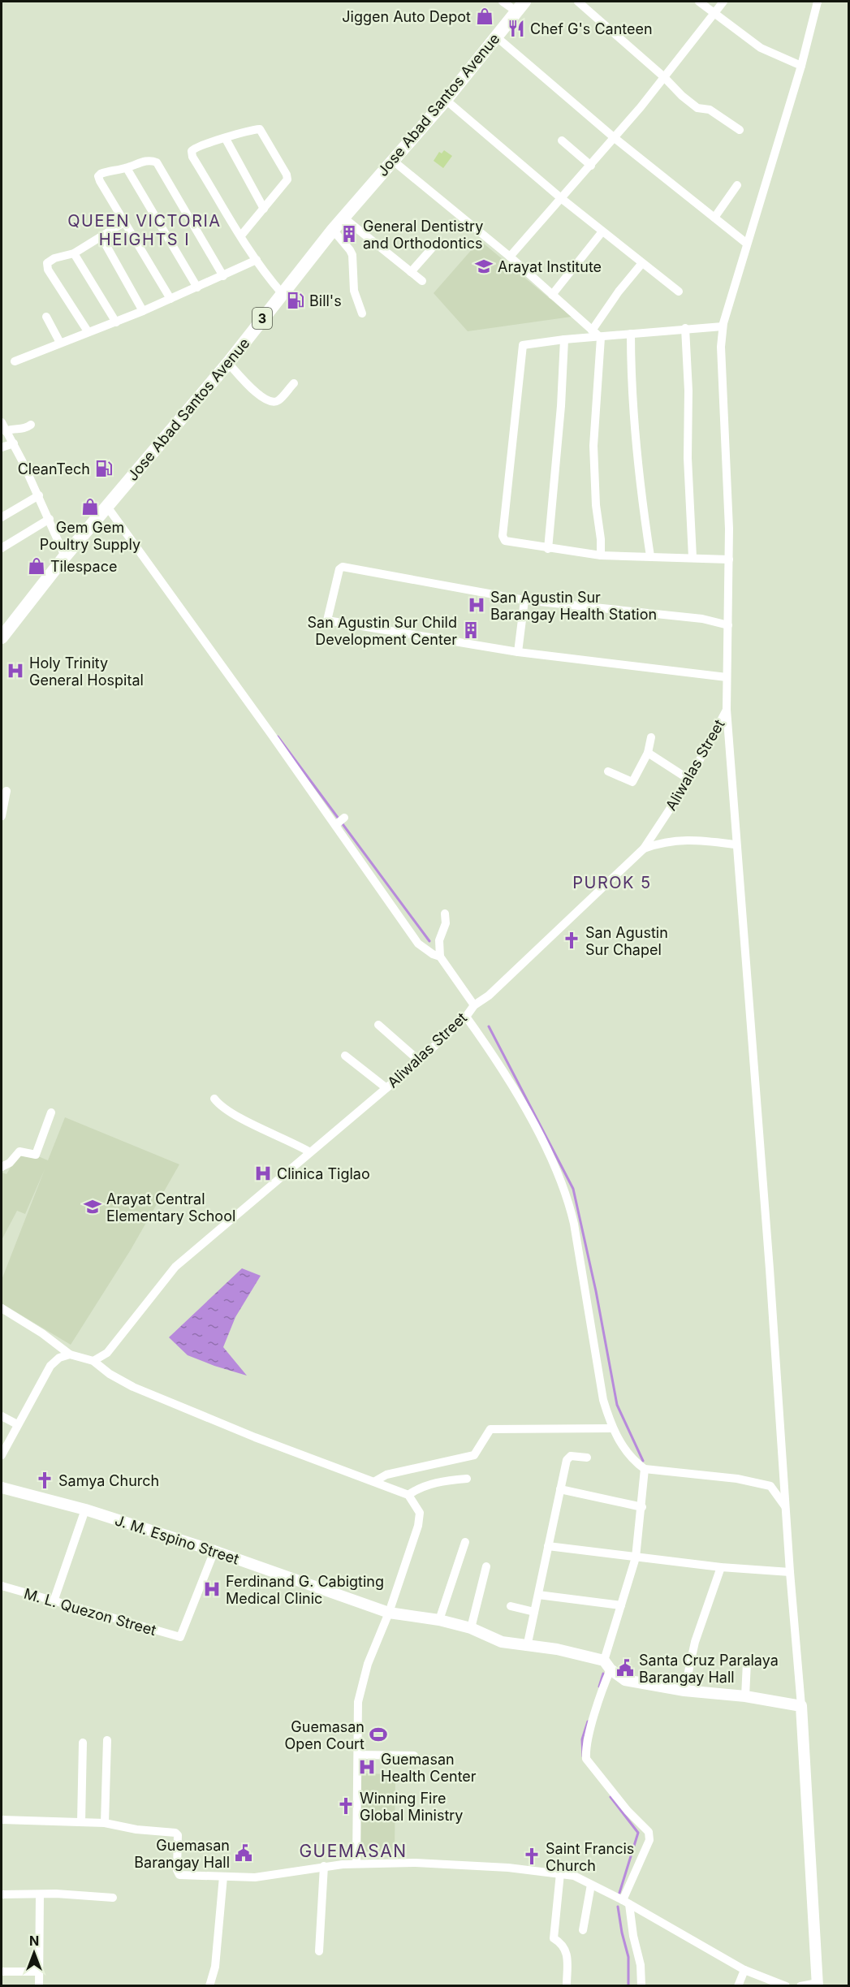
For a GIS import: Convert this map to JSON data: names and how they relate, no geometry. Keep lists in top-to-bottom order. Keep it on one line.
{"streets":{"highway":["Jose Abad Santos Avenue","3"],"main road":["J. M. Espino Street"],"street":["Aliwalas Street","M. L. Quezon Street"]},"crossings":[["J. M. Espino Street","M. L. Quezon Street"]],"districts":["QUEEN VICTORIA HEIGHTS I","PUROK 5","GUEMASAN"],"places":{"shop":["Jiggen Auto Depot","Gem Gem Poultry Supply","Tilespace"],"restaurant":["Chef G's Canteen"],"building":["General Dentistry and Orthodontics","San Agustin Sur Child Development Center"],"school or university":["Arayat Institute","Arayat Central Elementary School"],"fuel station":["Bill's","CleanTech"],"hospital":["San Agustin Sur Barangay Health Station","Holy Trinity General Hospital","Clinica Tiglao","Ferdinand G. Cabigting Medical Clinic","Guemasan Health Center"],"church":["San Agustin Sur Chapel","Samya Church","Winning Fire Global Ministry","Saint Francis Church"],"public building":["Santa Cruz Paralaya Barangay Hall","Guemasan Barangay Hall"],"sports":["Guemasan Open Court"]},"north":"top"}
